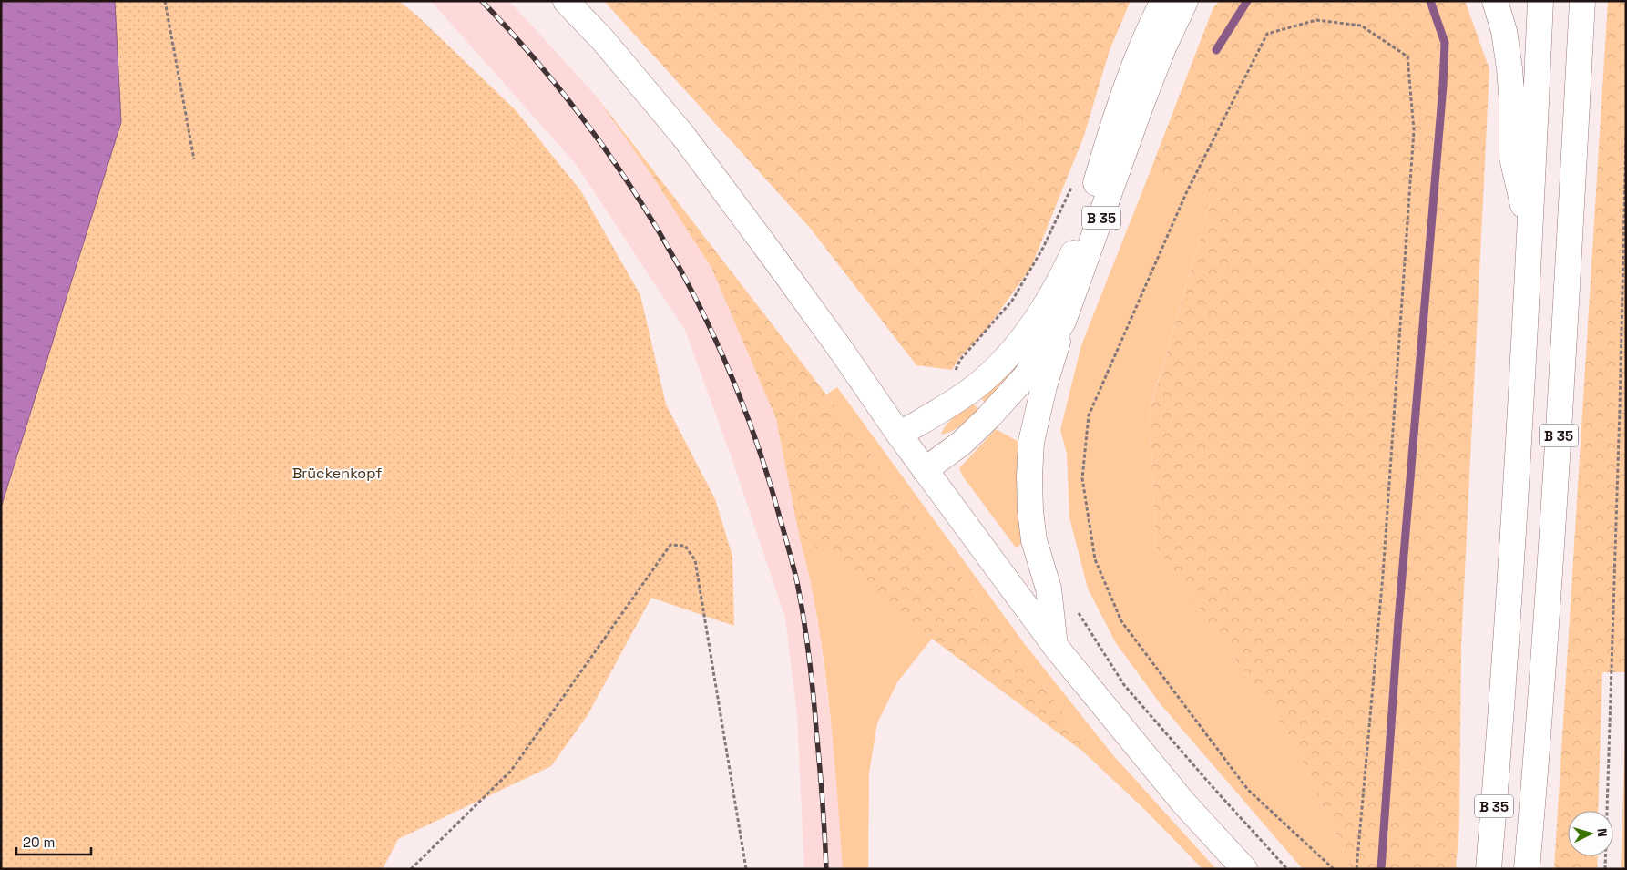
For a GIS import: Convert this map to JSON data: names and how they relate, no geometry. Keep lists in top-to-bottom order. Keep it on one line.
{"streets":{"main road":["B 35"]},"parks":["Brückenkopf"],"scale_bar":"20 m","north":"right"}
